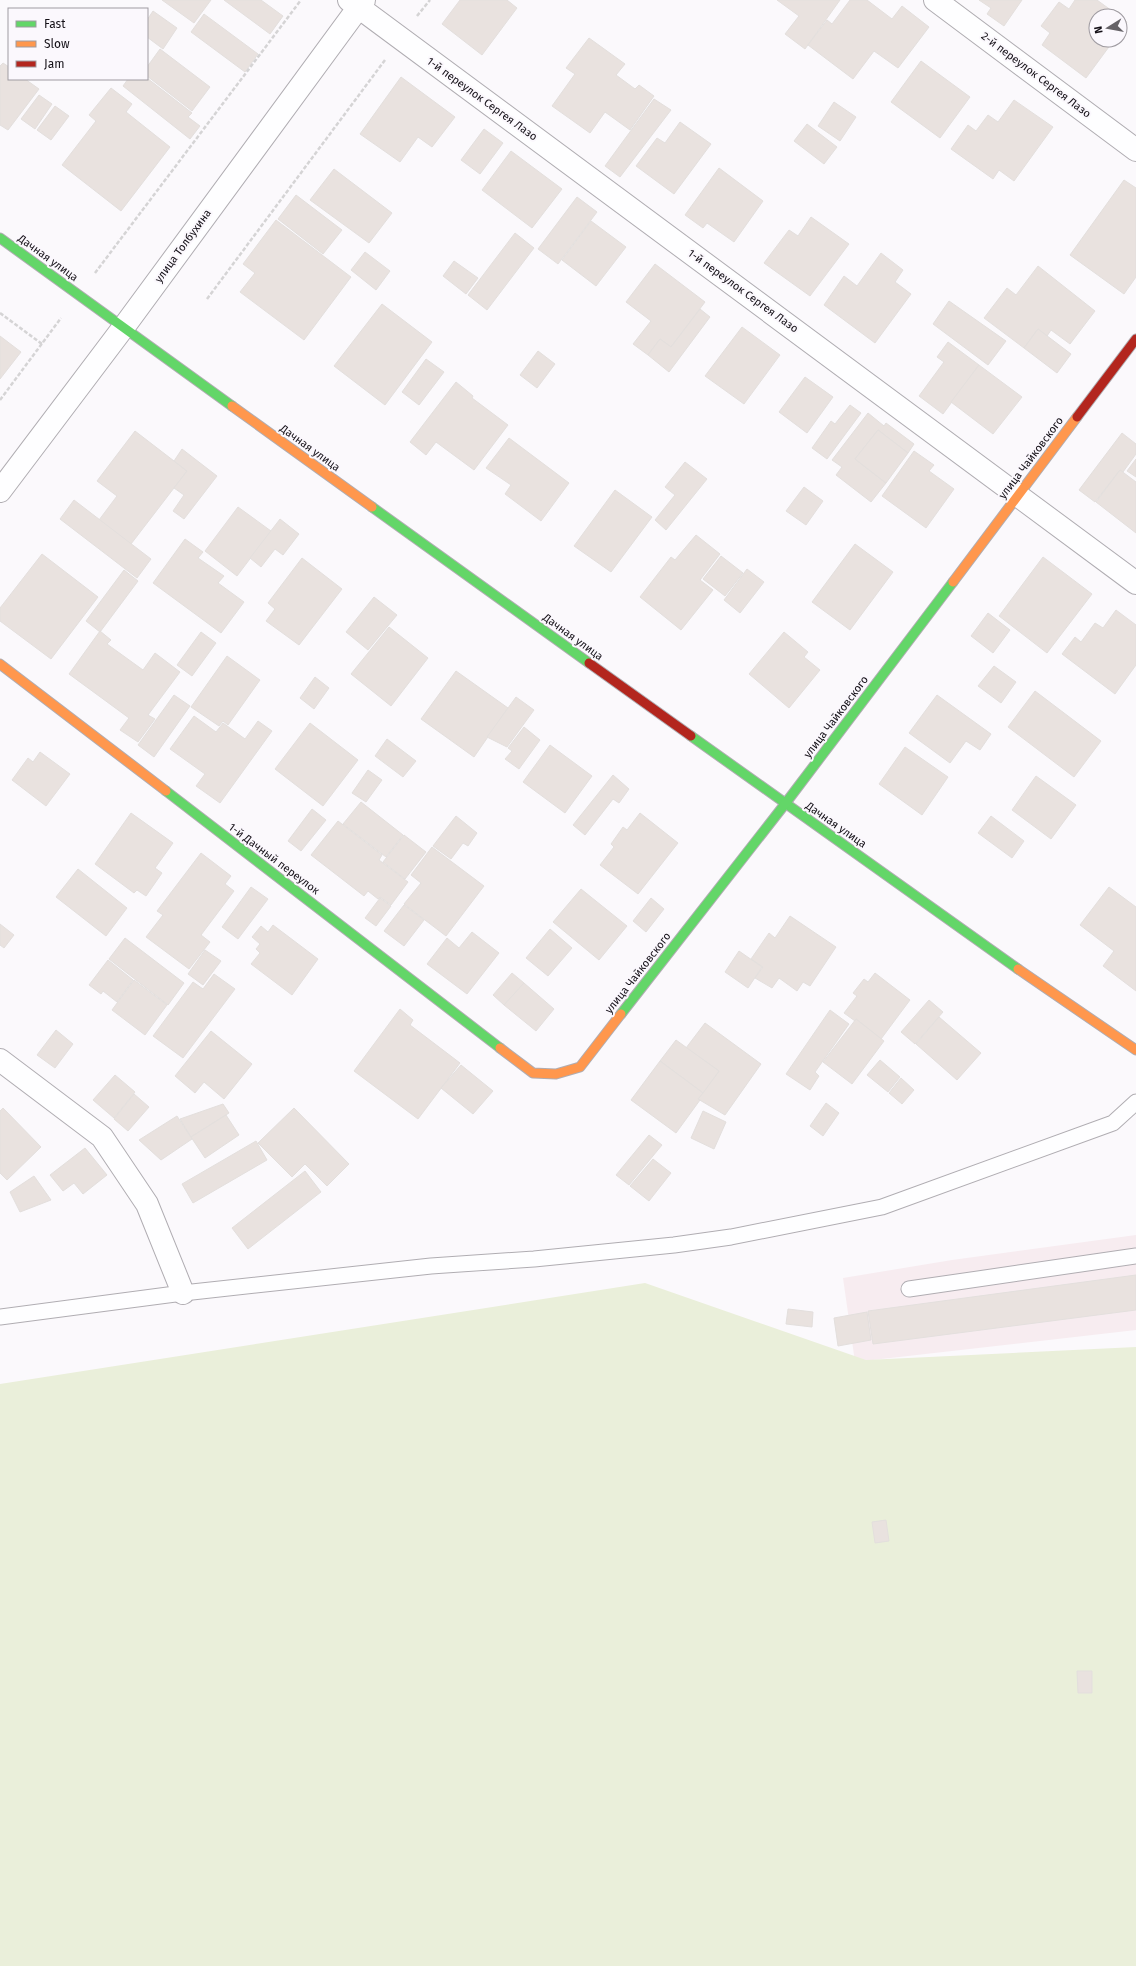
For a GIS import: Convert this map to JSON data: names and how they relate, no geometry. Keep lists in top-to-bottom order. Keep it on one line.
{"streets":{"street":["2-й переулок Сергея Лазо","1-й переулок Сергея Лазо","улица Толбухина","Дачная улица","улица Чайковского","1-й Дачный переулок"]},"crossings":[["1-й переулок Сергея Лазо","улица Толбухина"],["1-й переулок Сергея Лазо","улица Чайковского"],["улица Толбухина","Дачная улица"],["Дачная улица","улица Чайковского"],["улица Чайковского","1-й Дачный переулок"]],"legend":["Fast","Slow","Jam"],"north":"left"}
